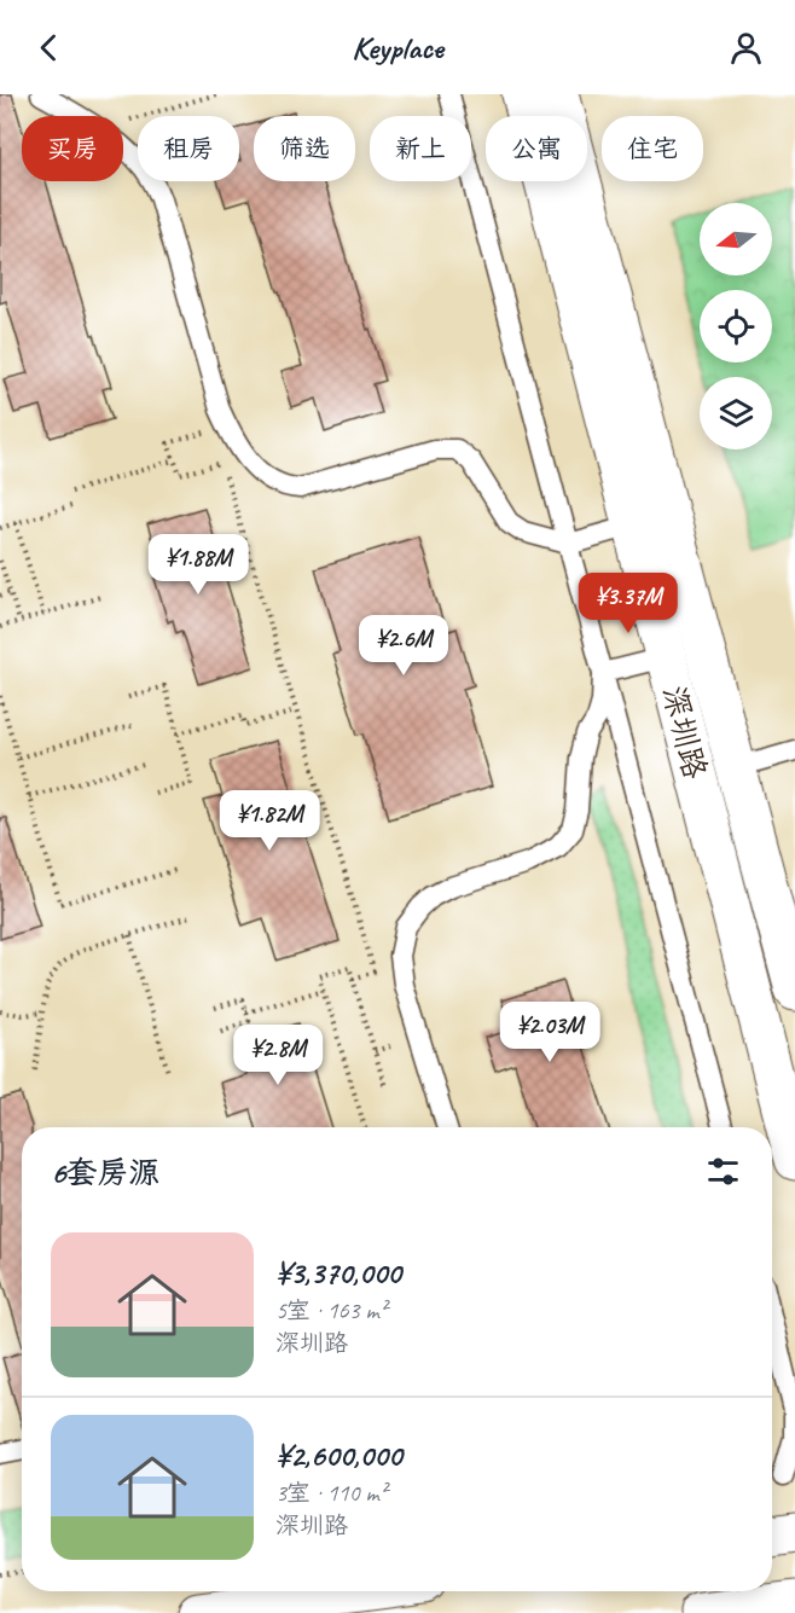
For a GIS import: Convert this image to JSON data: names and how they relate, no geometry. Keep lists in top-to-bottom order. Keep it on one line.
{"streets":{"street":["深圳路"]},"north":"left","page":{"header":"Keyplace","chip":["买房","租房","筛选","新上","公寓","住宅"],"price":["¥1.88M","¥3.37M","¥2.6M","¥1.82M","¥2.03M","¥2.8M"],"heading":"6套房源","list":[{"name":"¥3,370,000","note":"5室 · 163 m² · 深圳路"},{"name":"¥2,600,000","note":"3室 · 110 m² · 深圳路"}]}}
